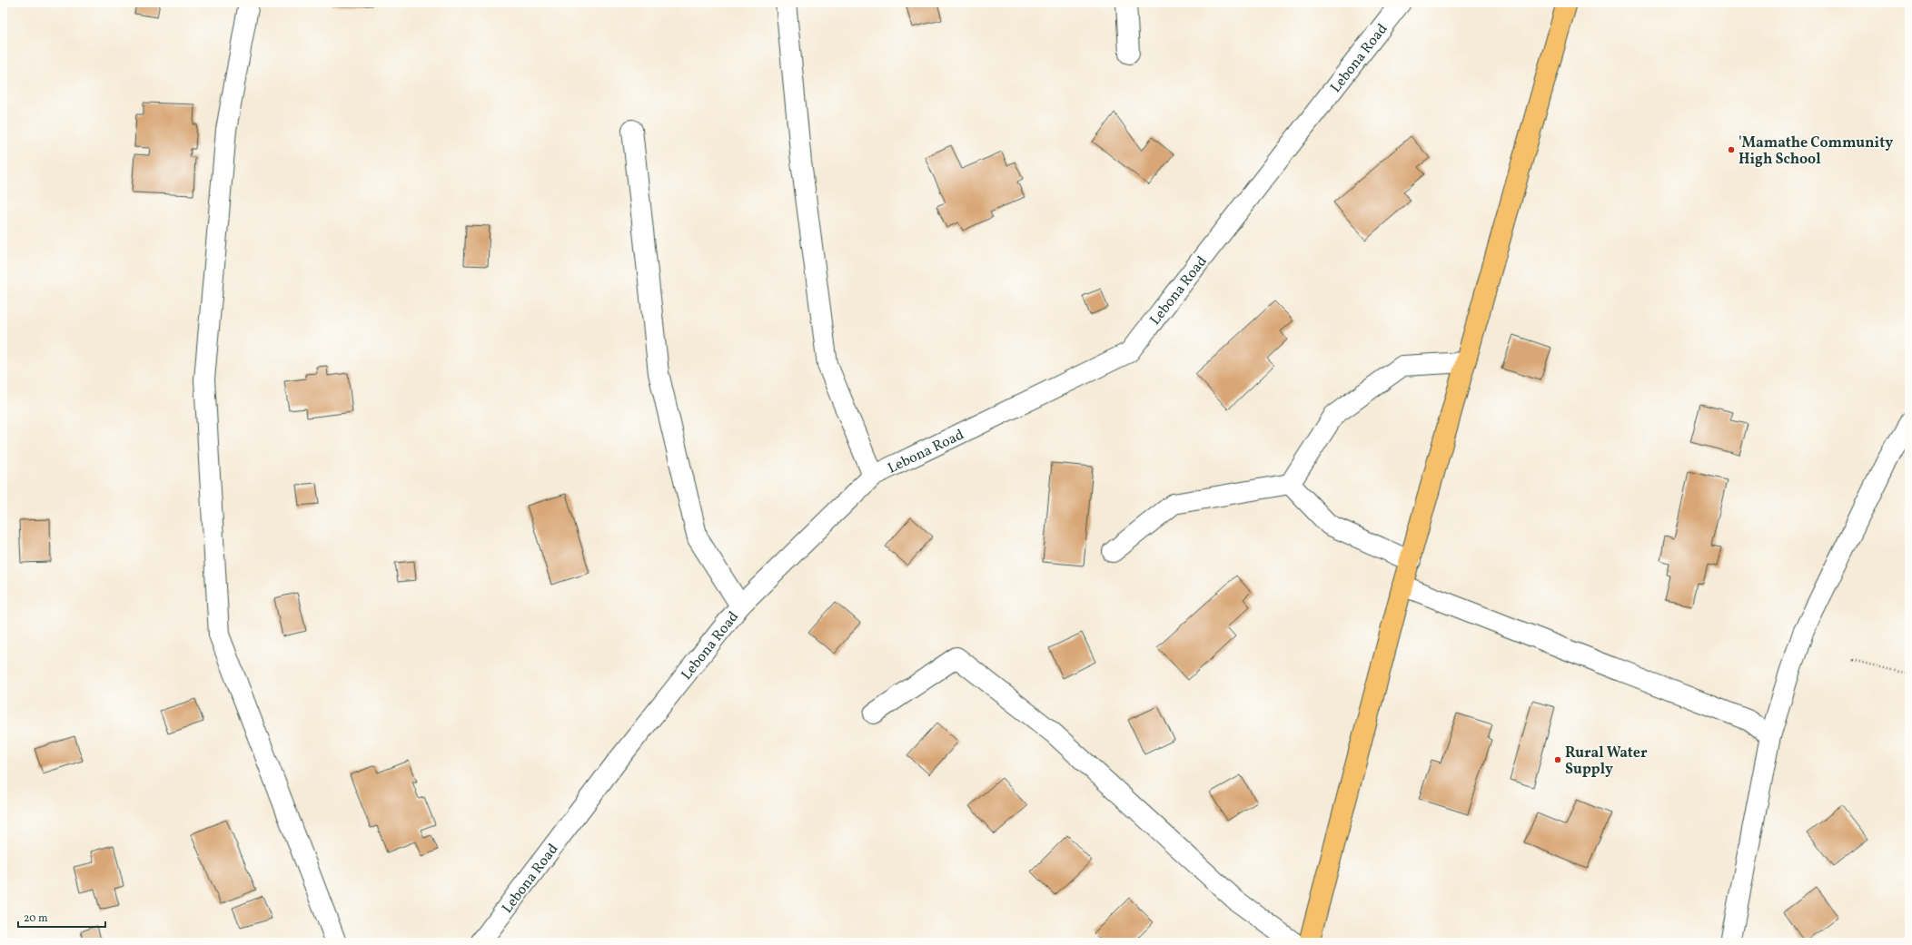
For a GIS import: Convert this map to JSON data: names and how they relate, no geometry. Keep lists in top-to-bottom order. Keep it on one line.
{"streets":{"street":["Lebona Road"]},"places":["'Mamathe Community High School","Rural Water Supply"],"scale_bar":"20 m"}
